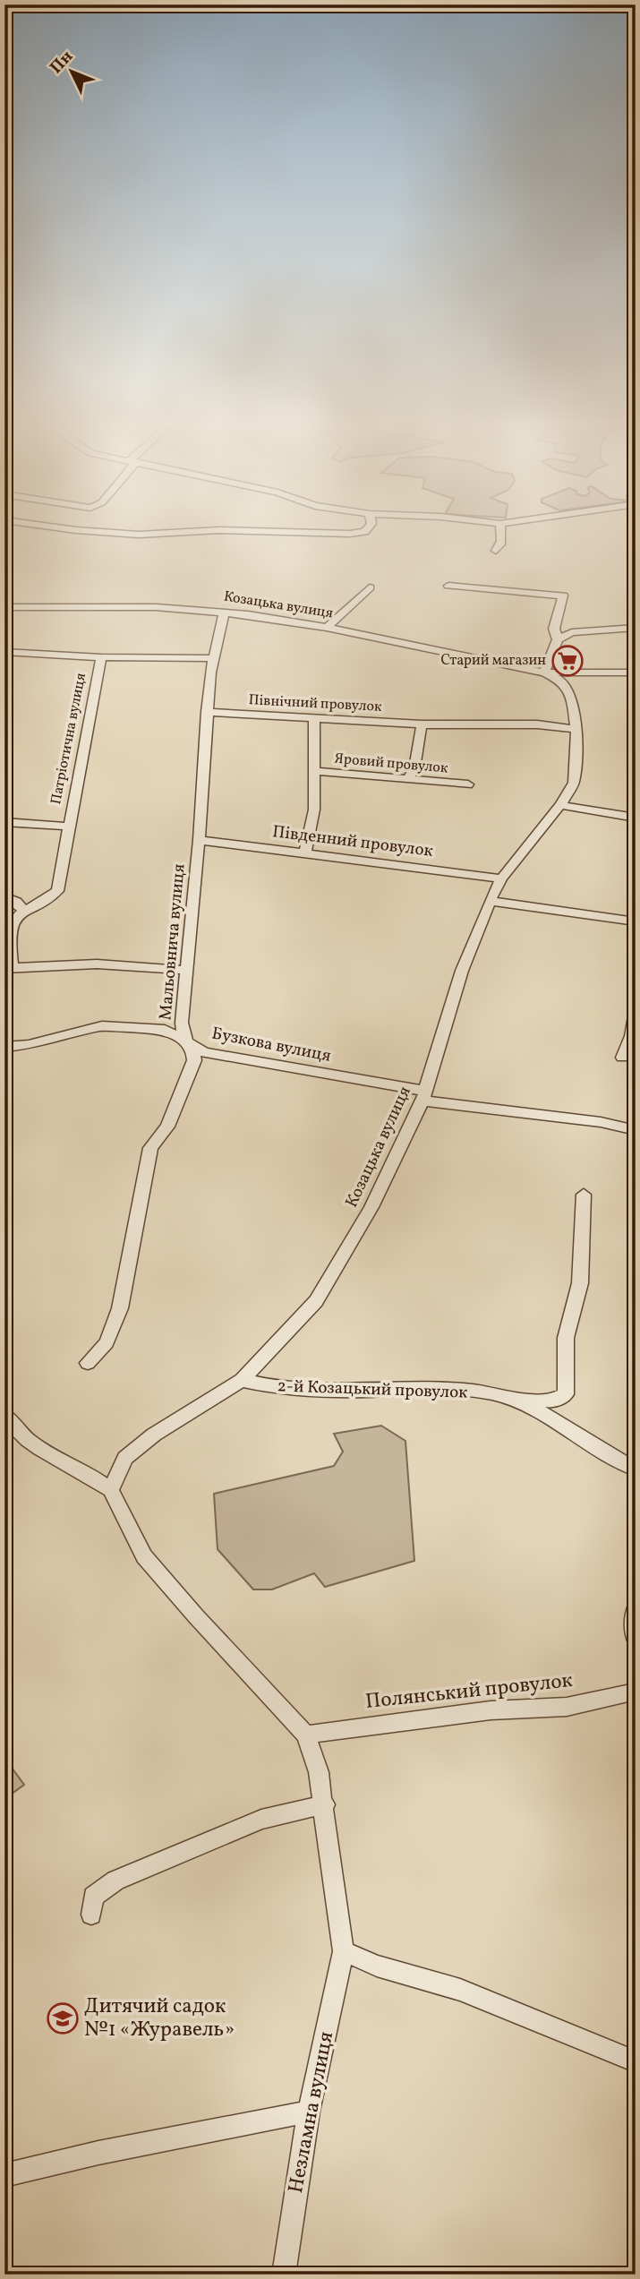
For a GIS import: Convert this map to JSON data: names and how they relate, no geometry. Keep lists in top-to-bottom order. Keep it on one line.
{"streets":{"street":["Козацька вулиця","Північний провулок","Патріотична вулиця","Яровий провулок","Південний провулок","Мальовнича вулиця","Бузкова вулиця","2-й Козацький провулок","Полянський провулок","Незламна вулиця"]},"crossings":[["Козацька вулиця","Північний провулок"],["Козацька вулиця","Південний провулок"],["Козацька вулиця","Мальовнича вулиця"],["Козацька вулиця","Бузкова вулиця"],["Козацька вулиця","2-й Козацький провулок"],["Північний провулок","Мальовнича вулиця"],["Патріотична вулиця","Мальовнича вулиця"],["Південний провулок","Мальовнича вулиця"],["Мальовнича вулиця","Бузкова вулиця"]],"places":{"supermarket":["Старий магазин"],"school or university":["Дитячий садок №1 «Журавель»"]},"north":"top left"}
